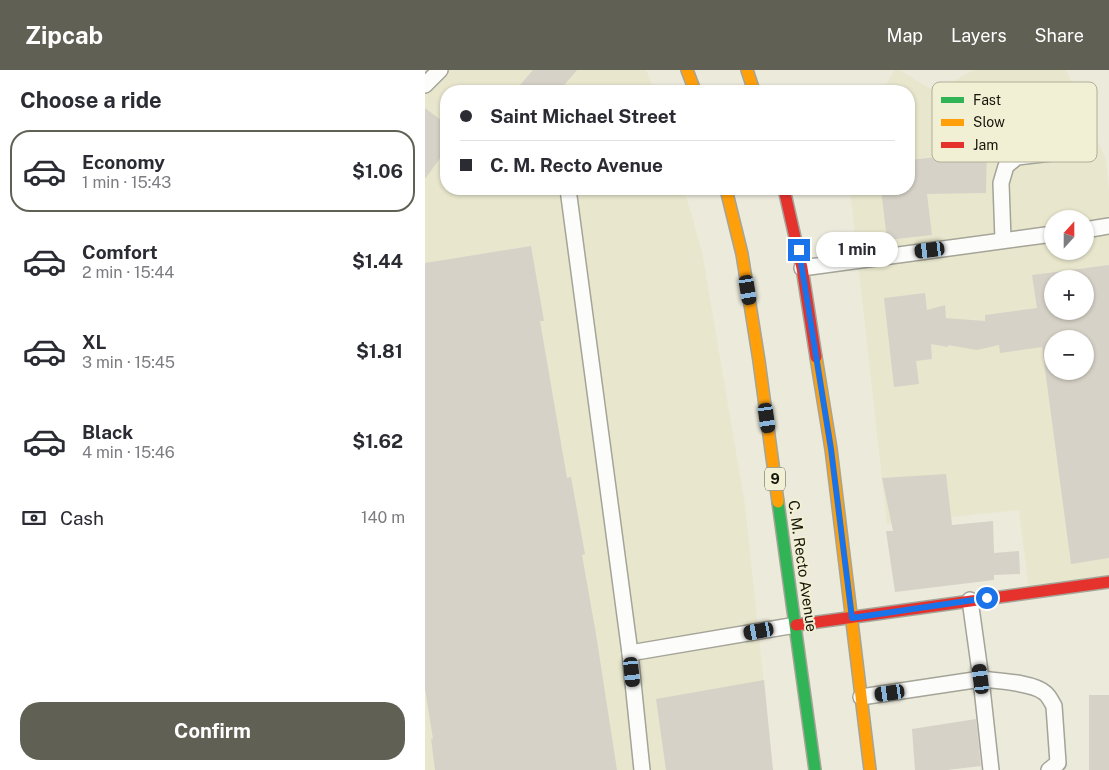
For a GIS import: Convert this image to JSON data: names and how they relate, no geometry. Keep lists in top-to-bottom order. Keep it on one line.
{"streets":{"main road":["9","C. M. Recto Avenue"]},"legend":["Fast","Slow","Jam"],"north":"top","page":{"header":"Zipcab","nav":["Map","Layers","Share"],"heading":"Choose a ride","banner":["Saint Michael Street","C. M. Recto Avenue"],"list":[{"name":"Economy","note":"1 min · 15:43","value":"$1.06"},{"name":"Comfort","note":"2 min · 15:44","value":"$1.44"},{"name":"XL","note":"3 min · 15:45","value":"$1.81"},{"name":"Black","note":"4 min · 15:46","value":"$1.62"}],"map_buttons":["+","−"],"bubble":"1 min","pay":["Cash","140 m"],"buttons":"Confirm"}}
